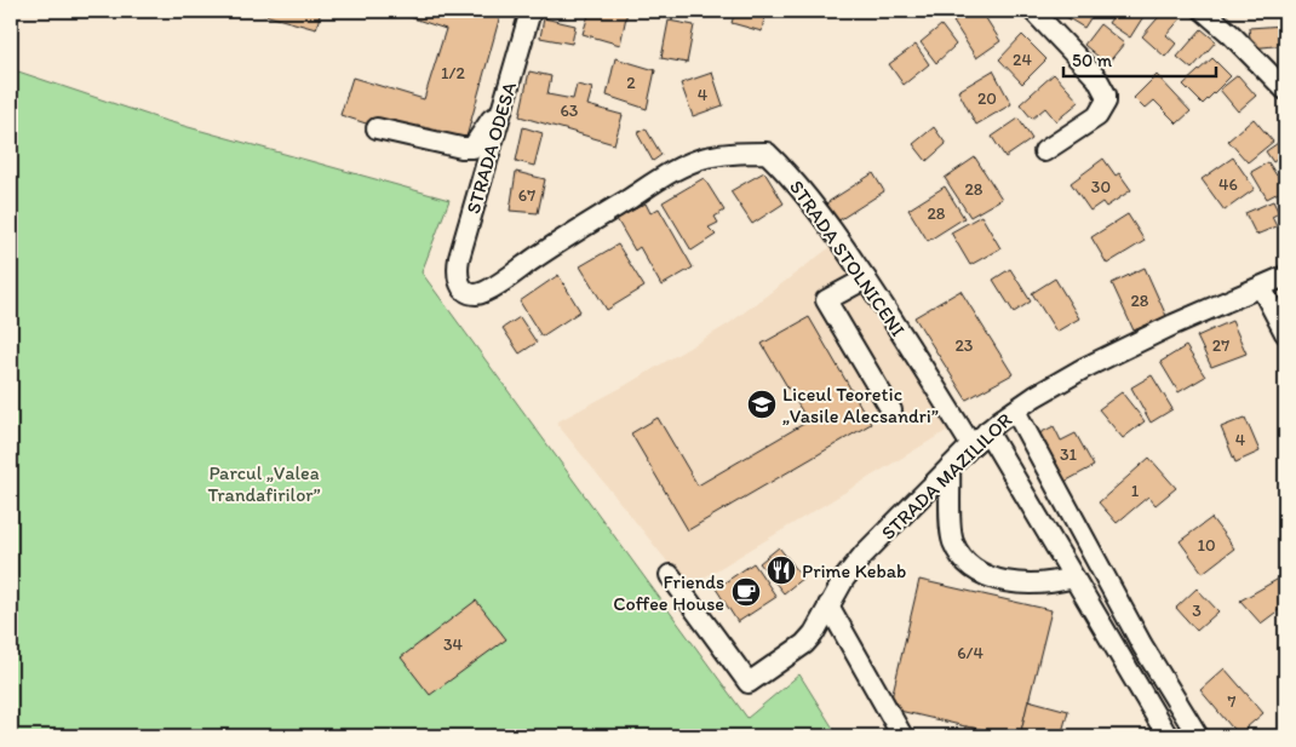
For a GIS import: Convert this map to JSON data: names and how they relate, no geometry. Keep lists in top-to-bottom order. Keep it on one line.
{"streets":{"street":["STRADA ODESA","STRADA STOLNICENI","STRADA MAZILILOR"]},"crossings":[["STRADA ODESA","STRADA STOLNICENI"],["STRADA STOLNICENI","STRADA MAZILILOR"]],"parks":["Parcul „Valea Trandafirilor”"],"places":{"school or university":["Liceul Teoretic „Vasile Alecsandri”"],"restaurant":["Prime Kebab"],"cafe":["Friends Coffee House"]},"house_numbers":["24","1/2","2","4","20","63","46","30","28","67","28","28","23","27","4","31","1","10","3","34","6/4","7"],"scale_bar":"50 m"}
